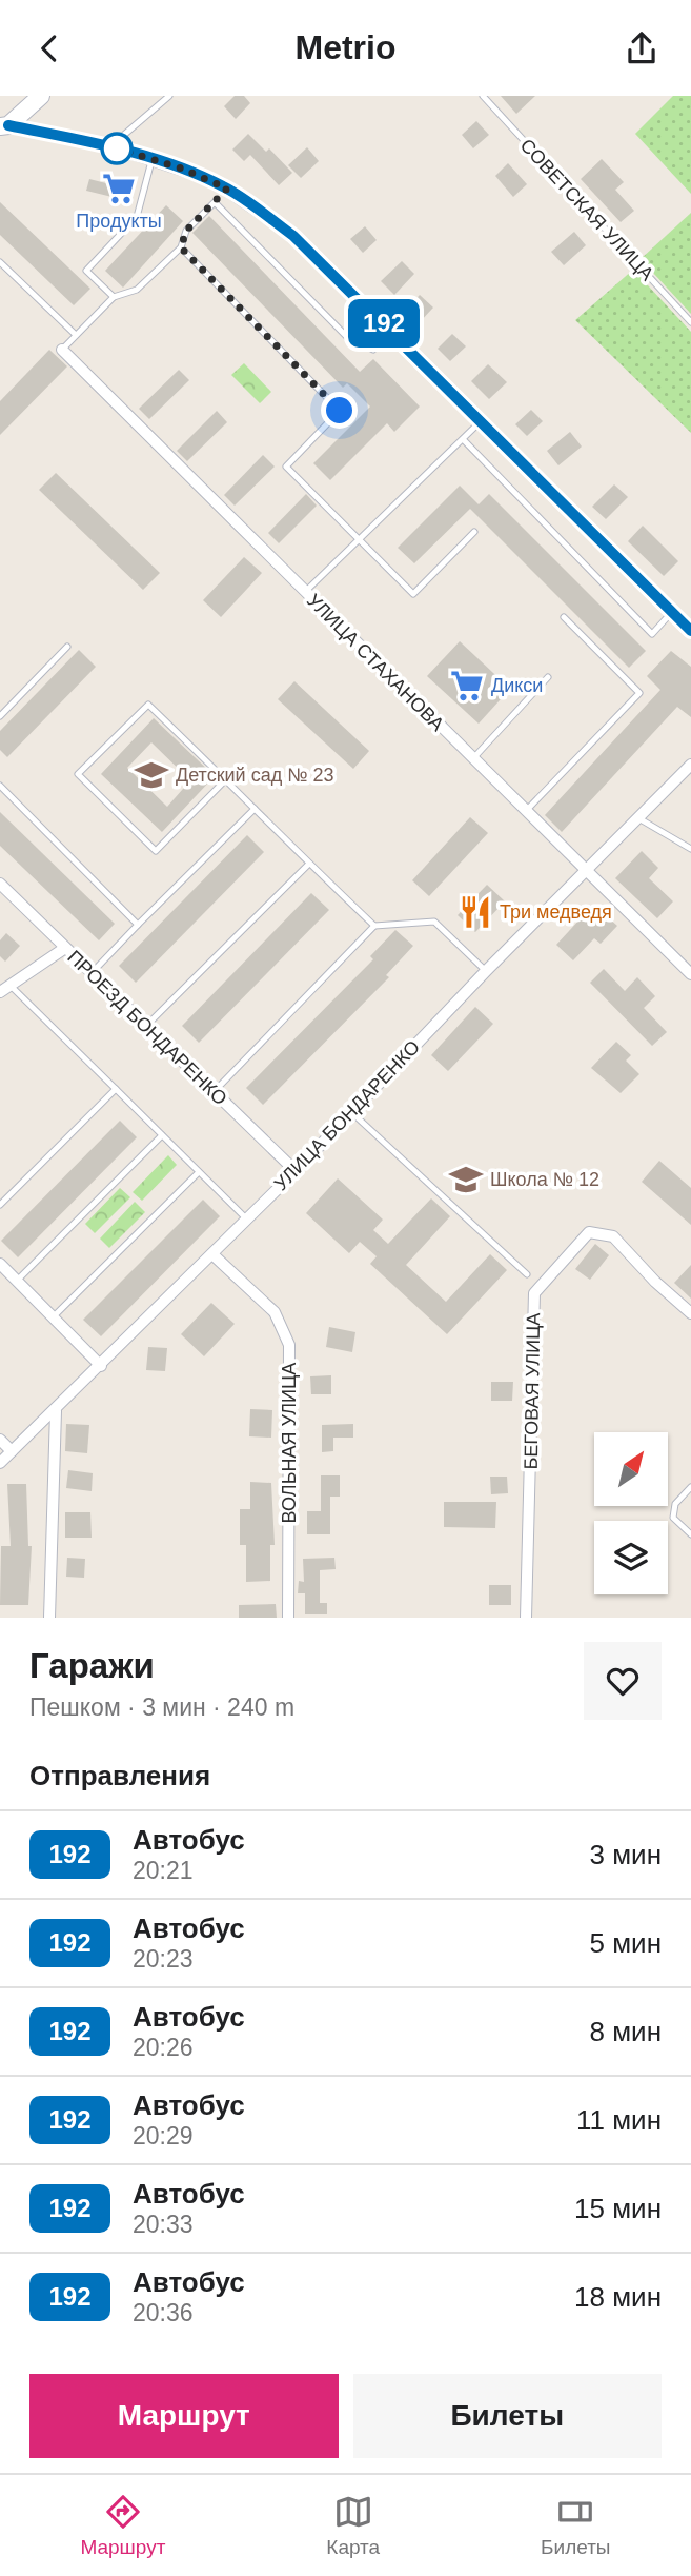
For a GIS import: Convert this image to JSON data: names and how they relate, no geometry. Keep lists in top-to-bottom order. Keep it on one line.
{"streets":{"street":["УЛИЦА СТАХАНОВА","ПРОЕЗД БОНДАРЕНКО","УЛИЦА БОНДАРЕНКО","БЕГОВАЯ УЛИЦА","ВОЛЬНАЯ УЛИЦА"],"lane":["СОВЕТСКАЯ УЛИЦА"]},"crossings":[["УЛИЦА СТАХАНОВА","УЛИЦА БОНДАРЕНКО"],["ПРОЕЗД БОНДАРЕНКО","УЛИЦА БОНДАРЕНКО"],["УЛИЦА БОНДАРЕНКО","ВОЛЬНАЯ УЛИЦА"]],"places":{"supermarket":["Продукты","Дикси"],"school or university":["Детский сад № 23","Школа № 12"],"restaurant":["Три медведя"]},"lines":["bus line 192"],"north":"top right","page":{"header":"Metrio","on_map":"192","heading":[["Гаражи","Пешком · 3 мин · 240 m"],"Отправления"],"list":[{"mark":"192","name":"Автобус","note":"20:21","value":"3 мин"},{"mark":"192","name":"Автобус","note":"20:23","value":"5 мин"},{"mark":"192","name":"Автобус","note":"20:26","value":"8 мин"},{"mark":"192","name":"Автобус","note":"20:29","value":"11 мин"},{"mark":"192","name":"Автобус","note":"20:33","value":"15 мин"},{"mark":"192","name":"Автобус","note":"20:36","value":"18 мин"}],"buttons":["Маршрут","Билеты"],"tabs":["Маршрут","Карта","Билеты"]}}
